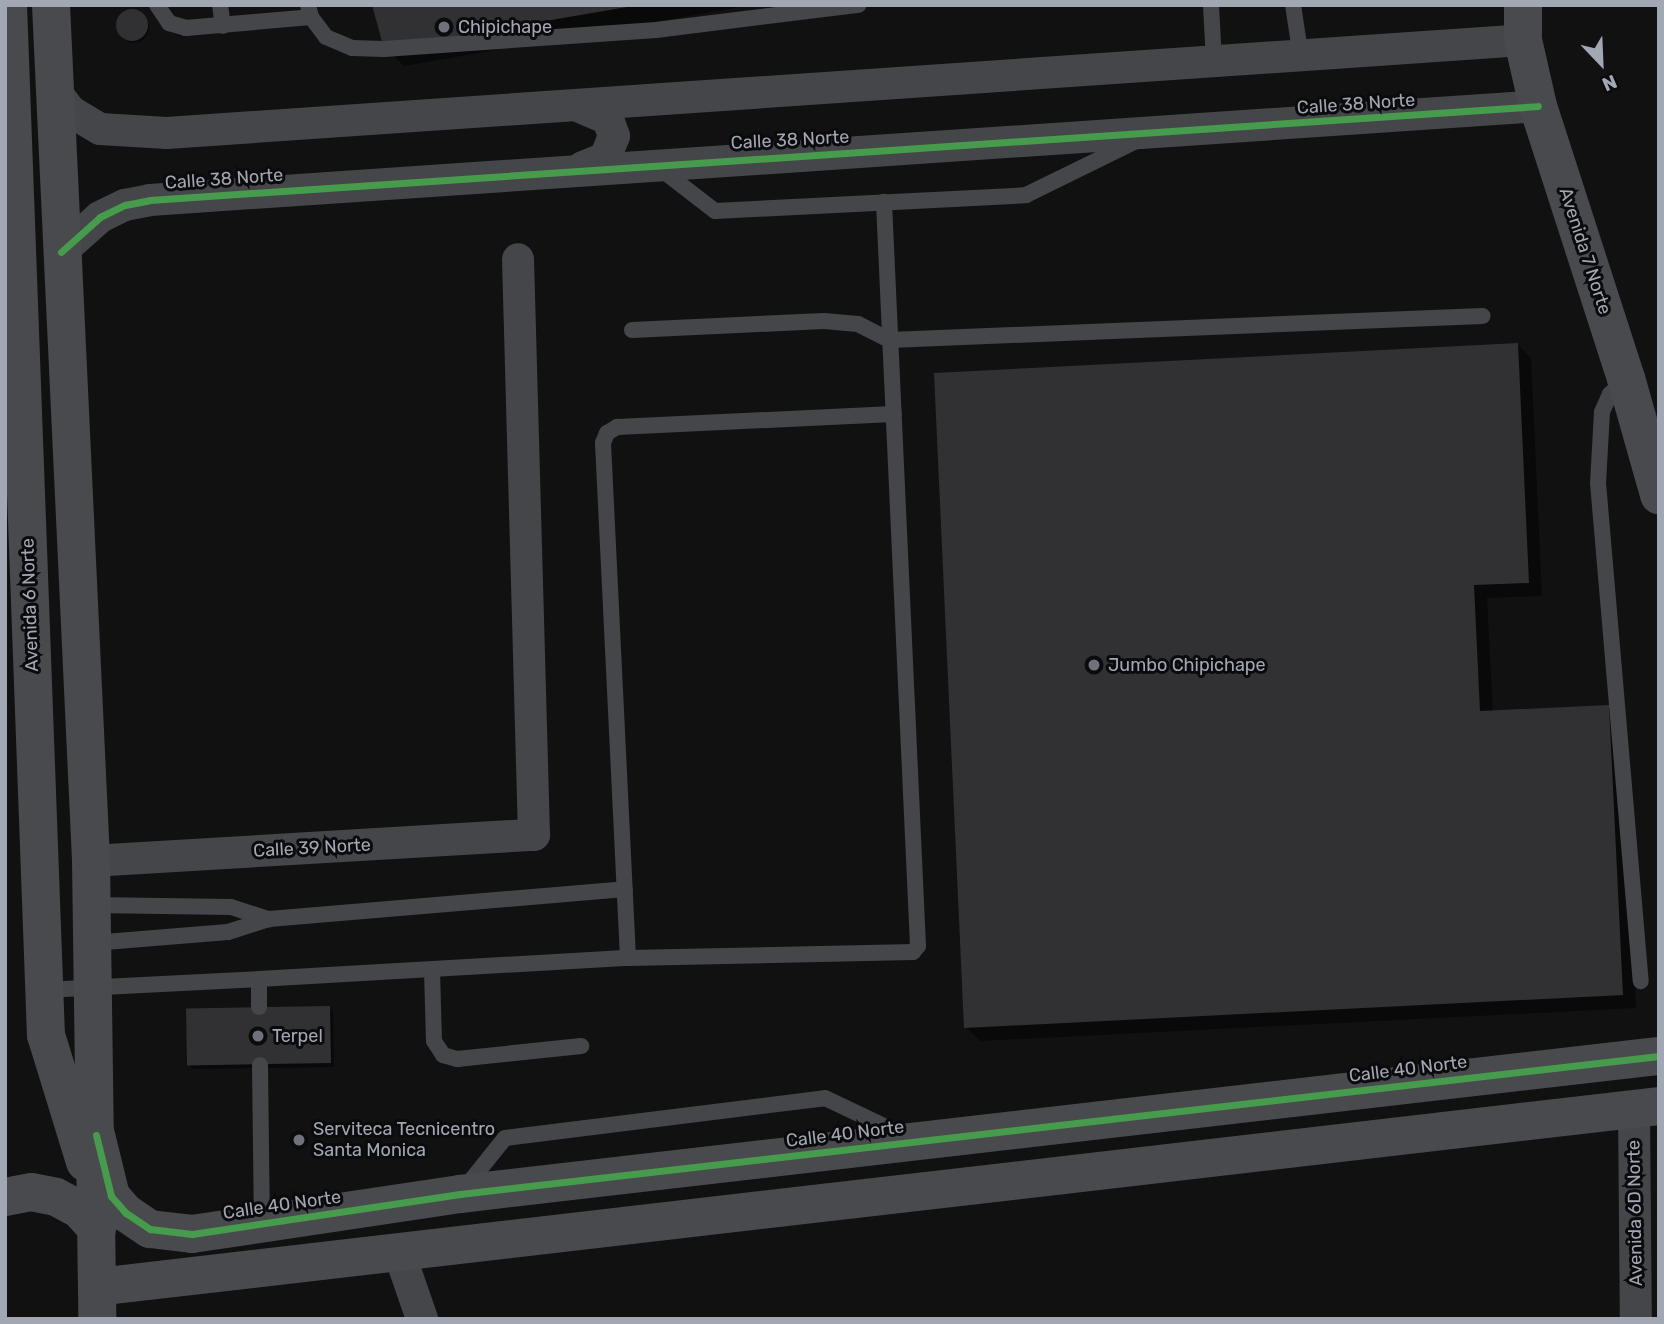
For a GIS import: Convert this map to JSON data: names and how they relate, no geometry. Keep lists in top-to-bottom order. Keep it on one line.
{"streets":{"street":["Calle 38 Norte","Avenida 7 Norte","Avenida 6 Norte","Calle 39 Norte","Calle 40 Norte","Avenida 6D Norte"]},"crossings":[["Calle 38 Norte","Avenida 7 Norte"],["Calle 38 Norte","Avenida 6 Norte"],["Avenida 6 Norte","Calle 39 Norte"],["Avenida 6 Norte","Calle 40 Norte"]],"places":["Chipichape","Jumbo Chipichape","Terpel","Serviteca Tecnicentro Santa Monica"],"north":"bottom right"}
